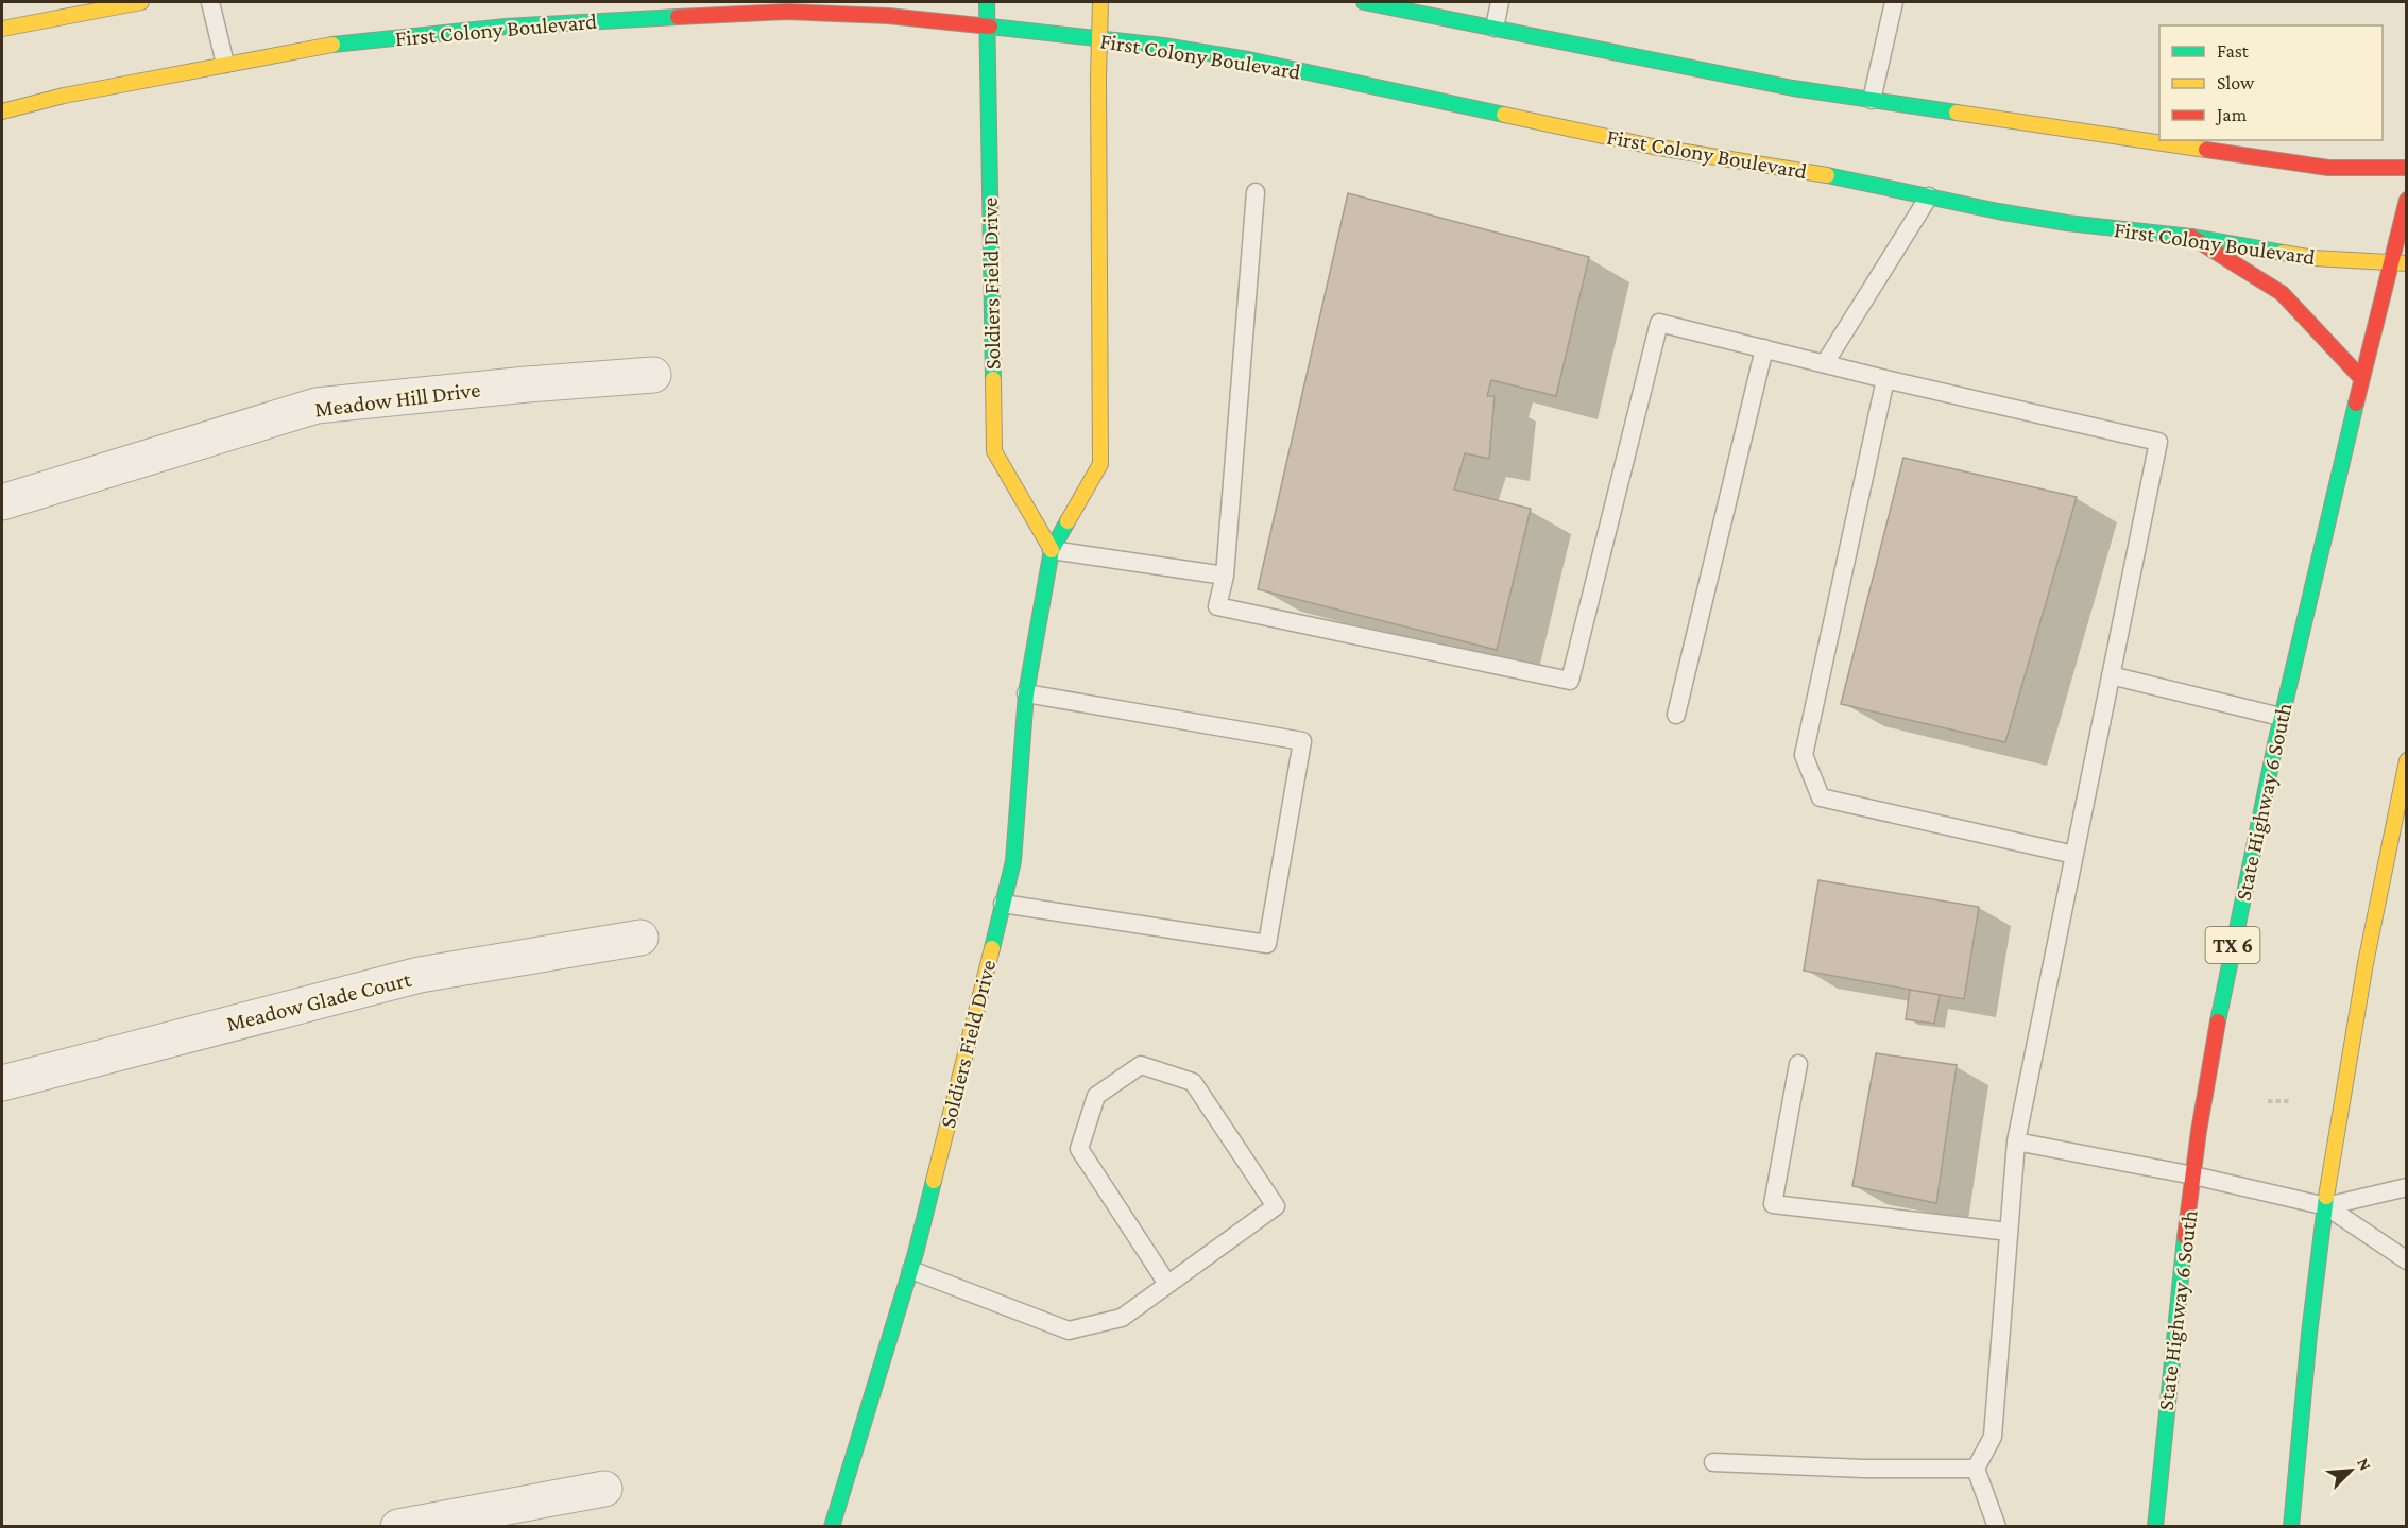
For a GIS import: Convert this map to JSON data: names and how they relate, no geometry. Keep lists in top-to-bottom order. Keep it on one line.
{"streets":{"main road":["First Colony Boulevard","Soldiers Field Drive","State Highway 6 South","TX 6"],"street":["Meadow Hill Drive","Meadow Glade Court"]},"crossings":[["First Colony Boulevard","Soldiers Field Drive"],["First Colony Boulevard","State Highway 6 South"]],"legend":["Fast","Slow","Jam"],"north":"top right"}
